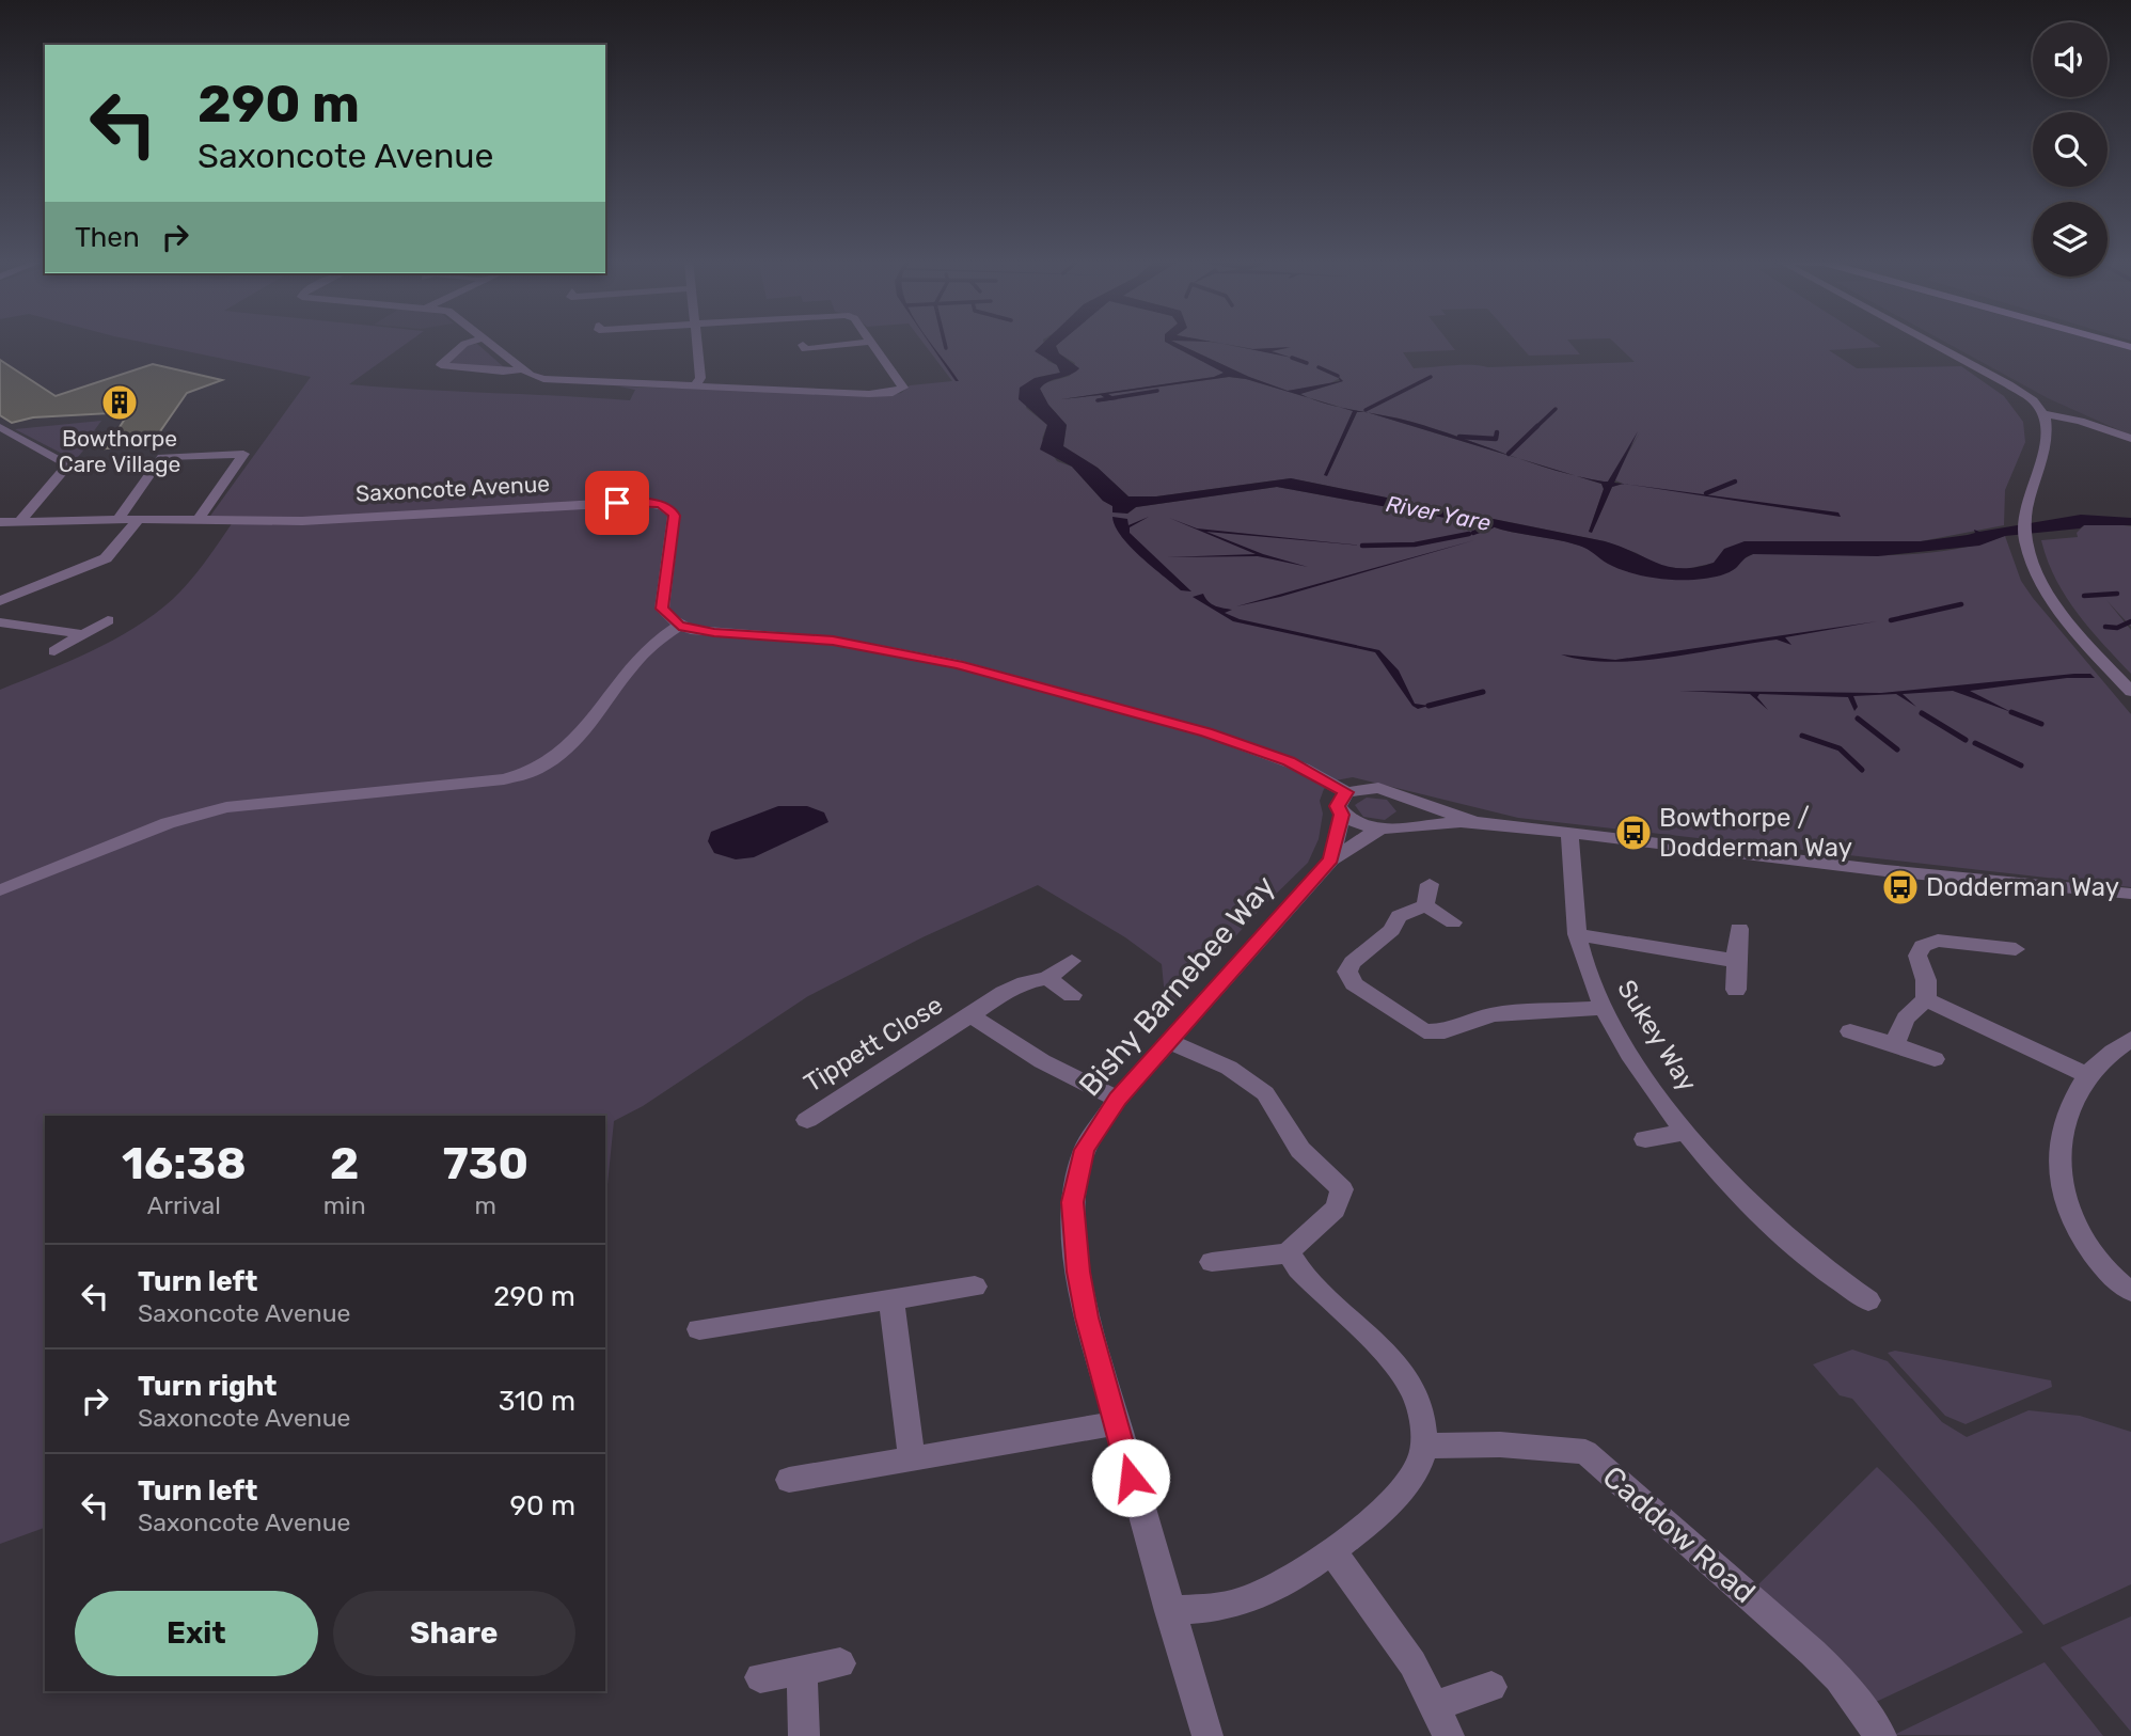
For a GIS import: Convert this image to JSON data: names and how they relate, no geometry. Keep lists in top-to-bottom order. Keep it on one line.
{"streets":{"street":["Saxoncote Avenue","Bishy Barnebee Way","Sukey Way","Tippett Close","Caddow Road"]},"crossings":[["Bishy Barnebee Way","Tippett Close"]],"water":["River Yare"],"places":{"building":["Bowthorpe Care Village"],"bus stop":["Bowthorpe / Dodderman Way","Dodderman Way"]},"page":{"turn":["290 m","Saxoncote Avenue"],"then":"Then","eta":["16:38","Arrival","2","min","730","m"],"list":[{"name":"Turn left","note":"Saxoncote Avenue","value":"290 m"},{"name":"Turn right","note":"Saxoncote Avenue","value":"310 m"},{"name":"Turn left","note":"Saxoncote Avenue","value":"90 m"}],"buttons":["Exit","Share"]}}
